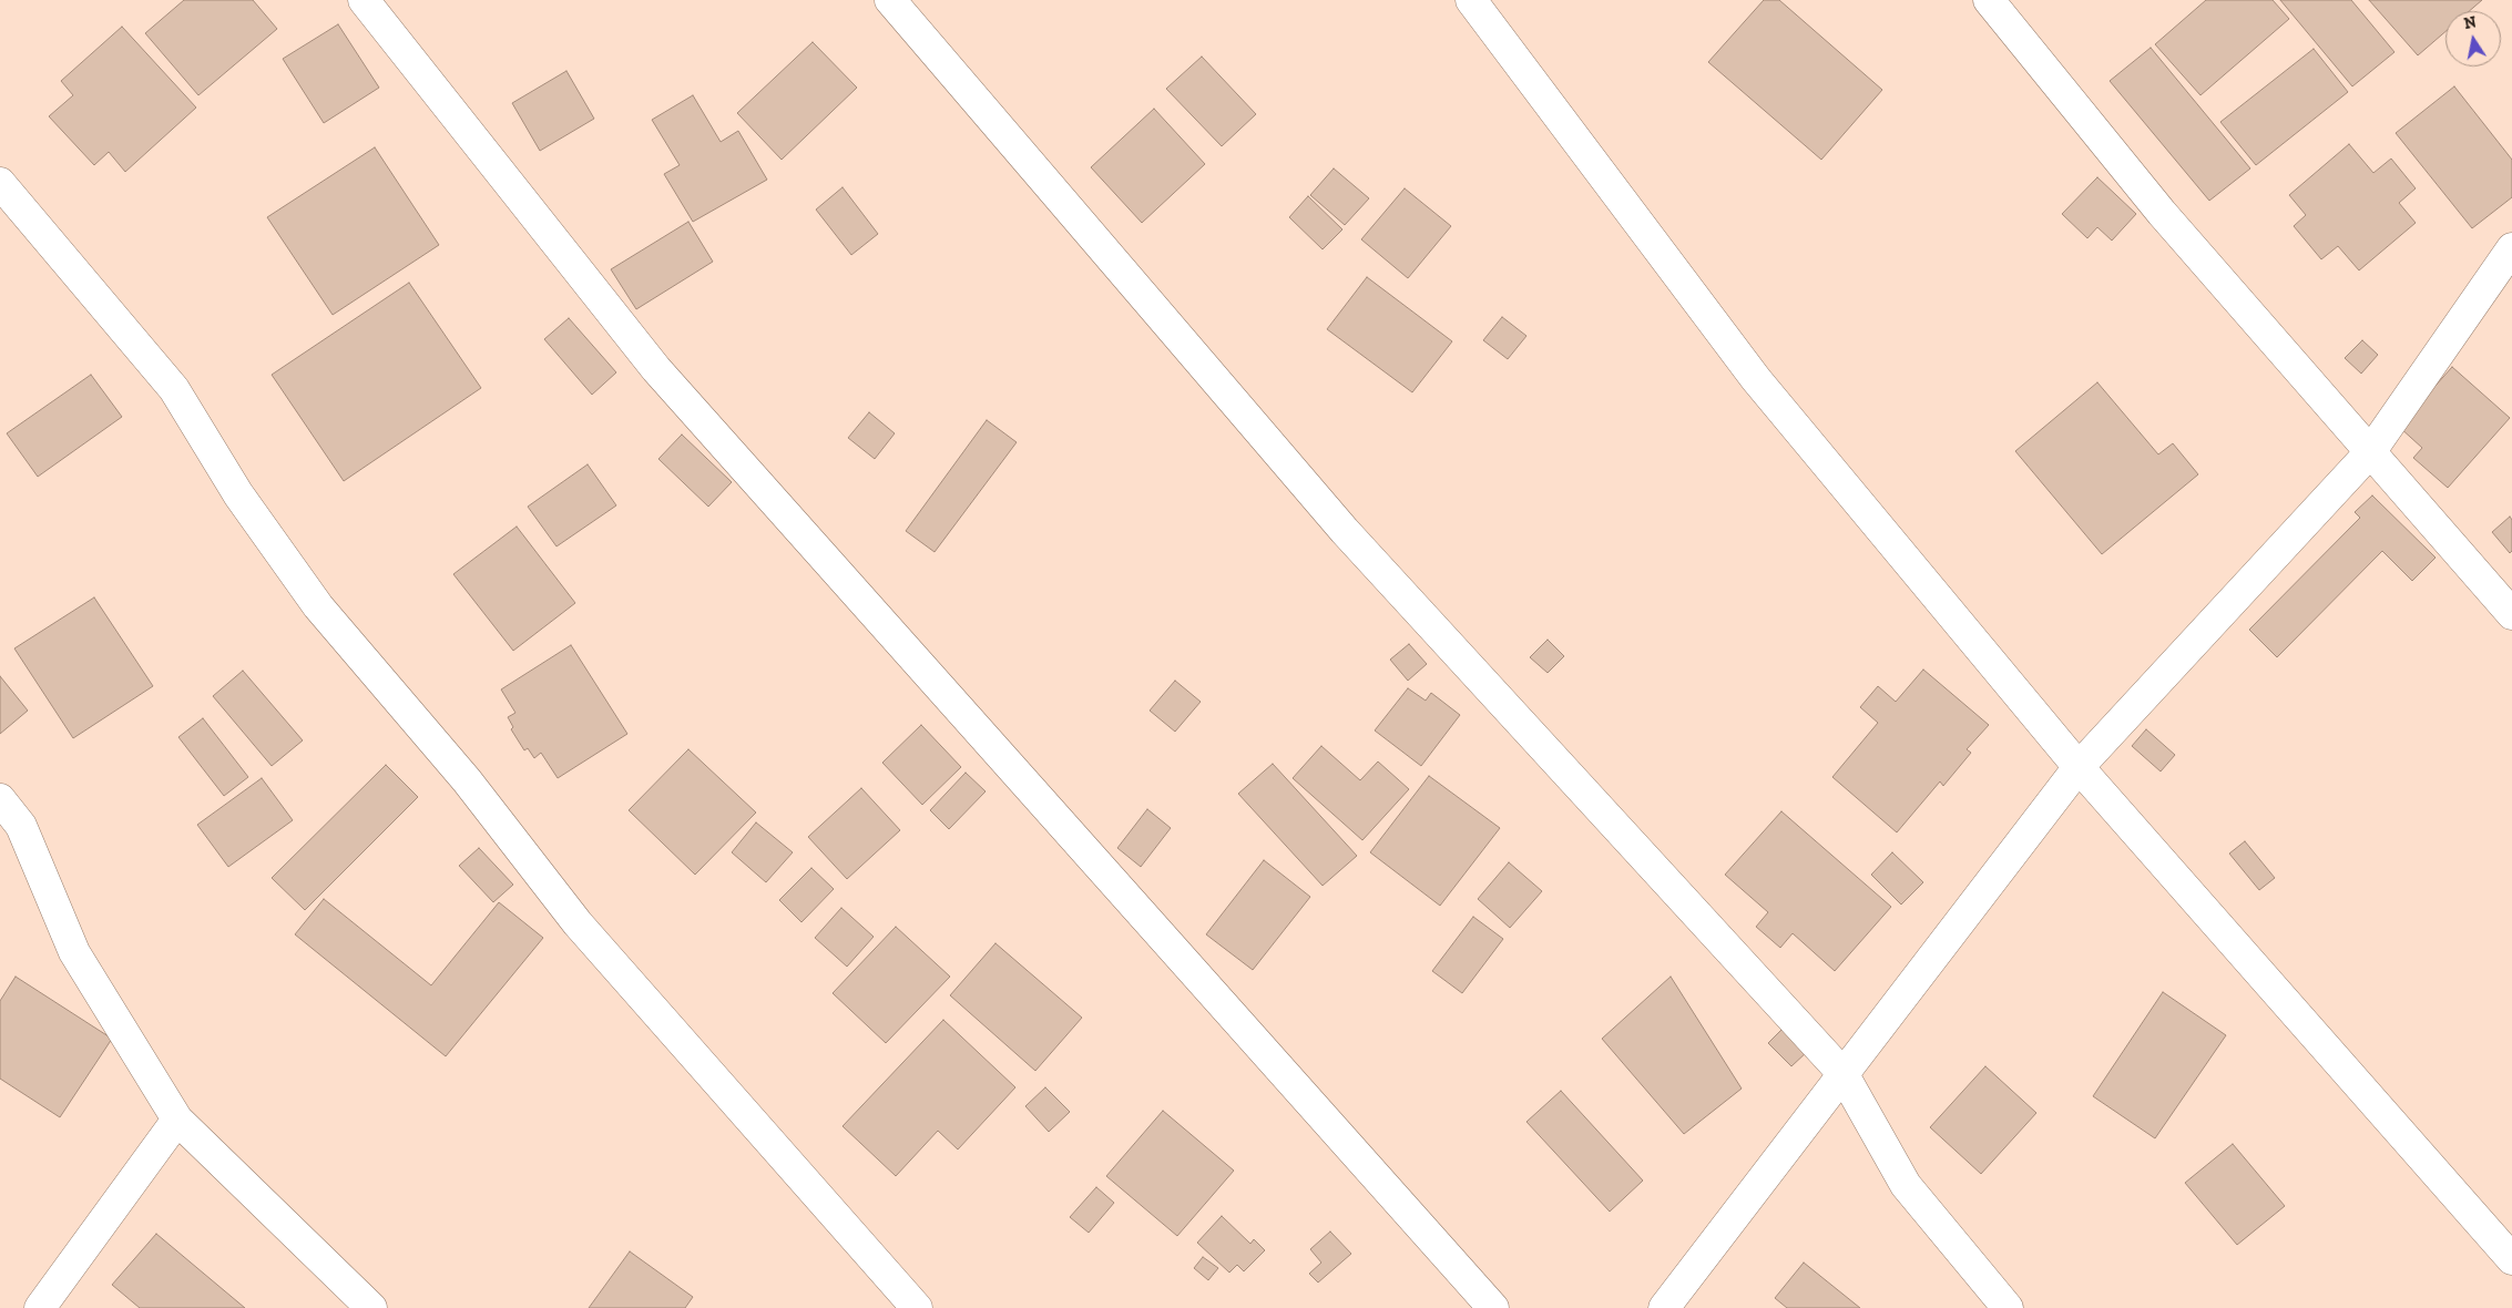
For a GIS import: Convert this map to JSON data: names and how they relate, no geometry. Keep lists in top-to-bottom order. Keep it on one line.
{"north":"top"}
